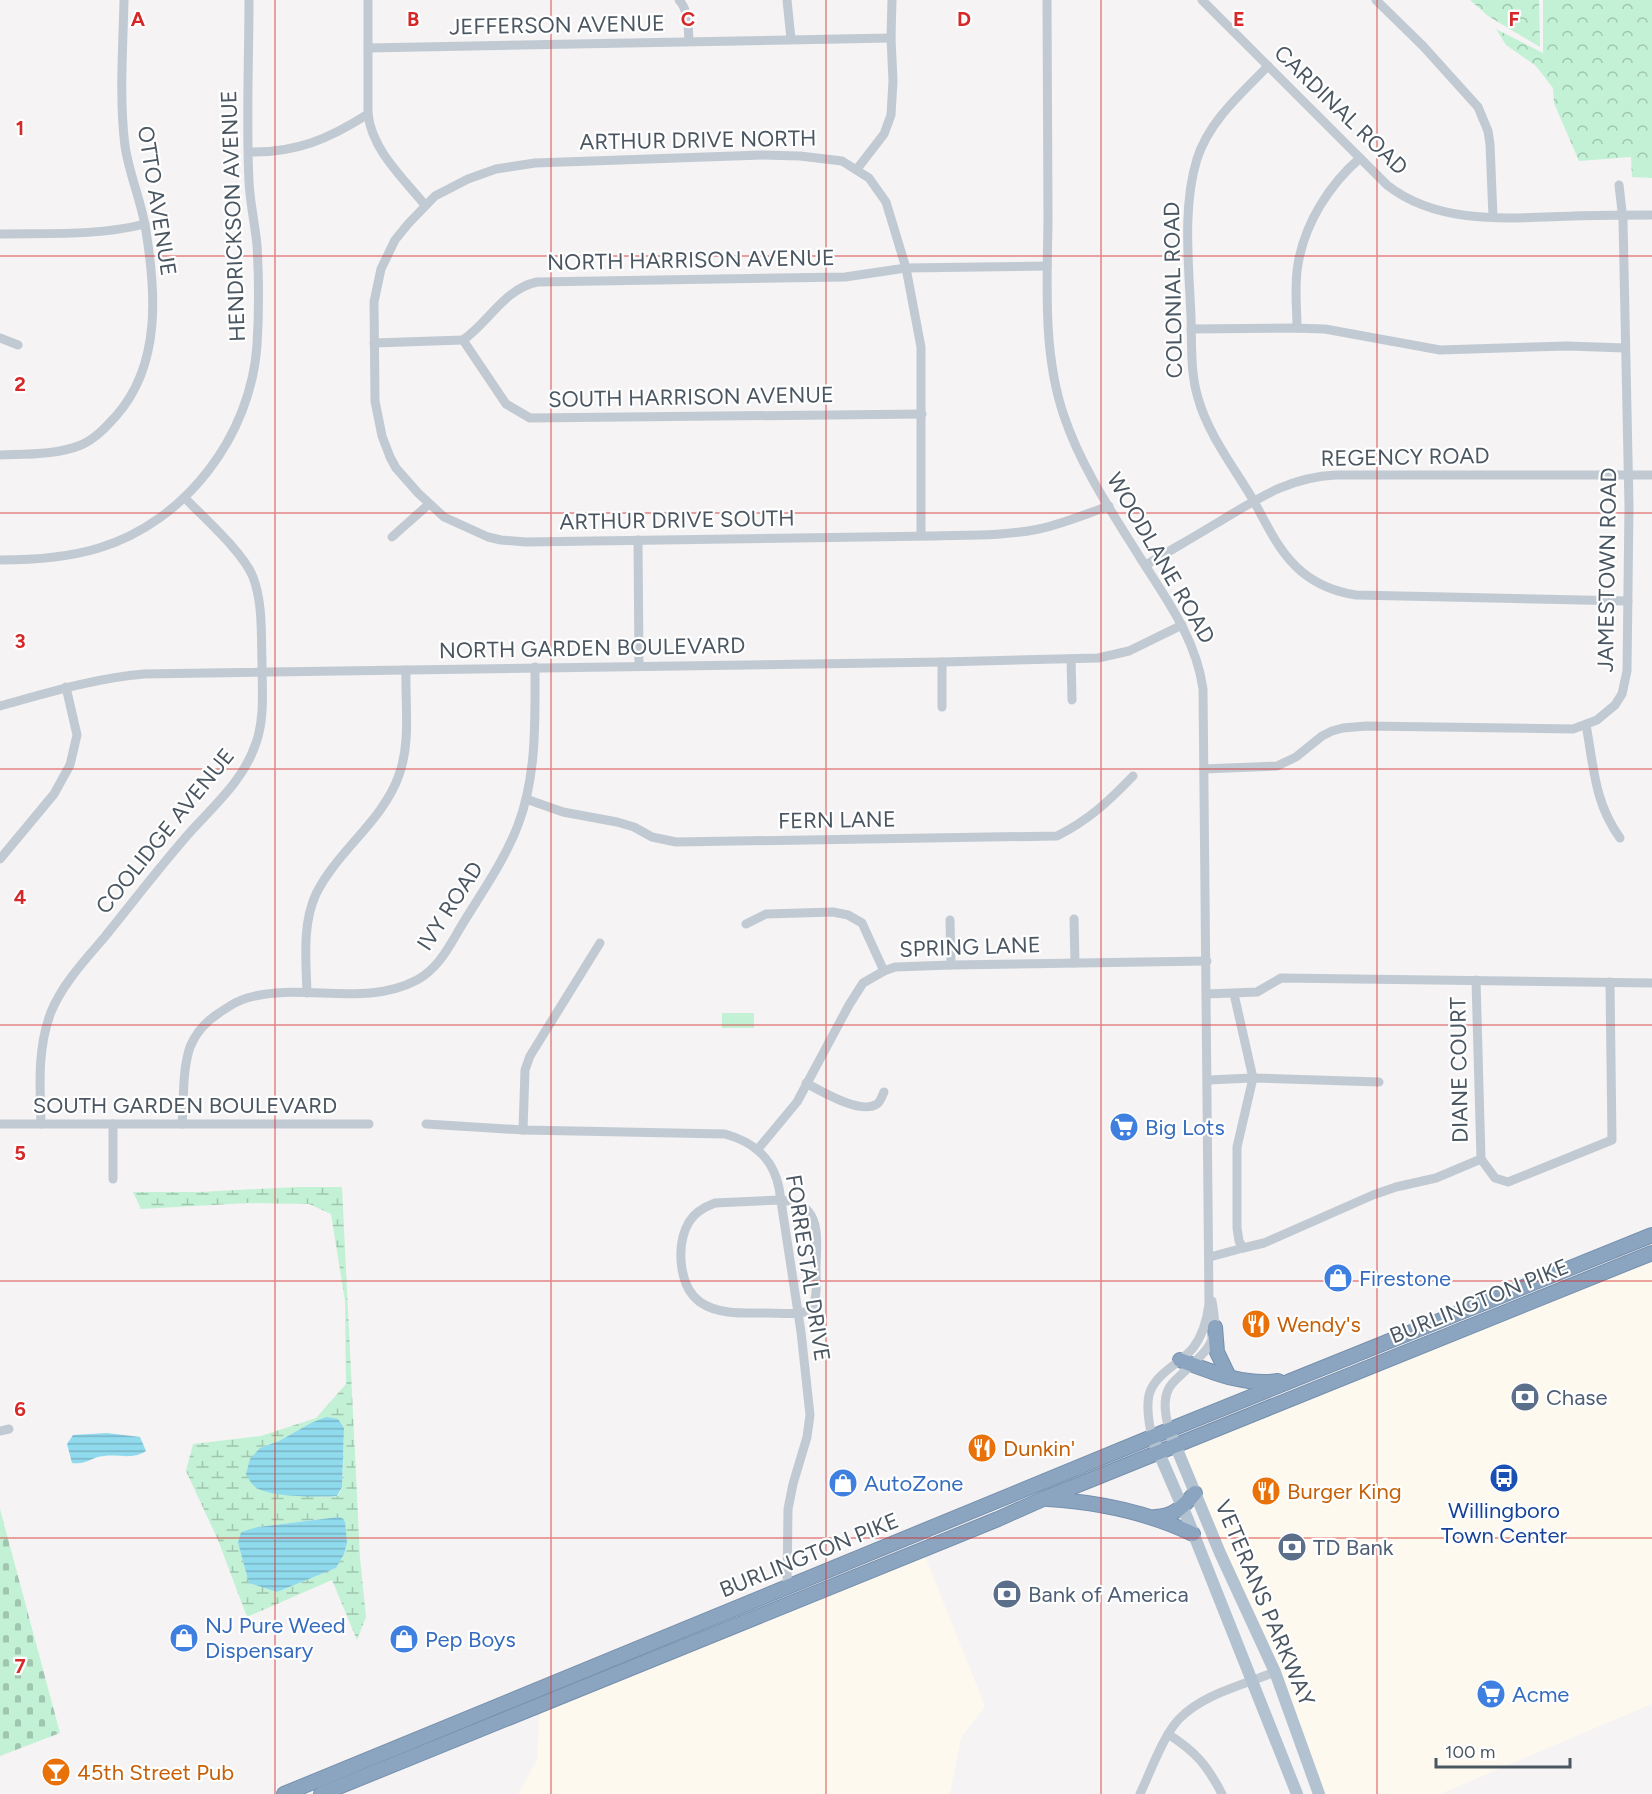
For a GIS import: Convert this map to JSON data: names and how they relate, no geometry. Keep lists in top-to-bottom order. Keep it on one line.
{"streets":{"highway":["BURLINGTON PIKE"],"main road":["VETERANS PARKWAY"],"street":["JEFFERSON AVENUE","CARDINAL ROAD","ARTHUR DRIVE NORTH","OTTO AVENUE","HENDRICKSON AVENUE","NORTH HARRISON AVENUE","COLONIAL ROAD","SOUTH HARRISON AVENUE","REGENCY ROAD","ARTHUR DRIVE SOUTH","WOODLANE ROAD","JAMESTOWN ROAD","NORTH GARDEN BOULEVARD","FERN LANE","COOLIDGE AVENUE","IVY ROAD","SPRING LANE","DIANE COURT","SOUTH GARDEN BOULEVARD","FORRESTAL DRIVE"]},"crossings":[["CARDINAL ROAD","COLONIAL ROAD"],["CARDINAL ROAD","JAMESTOWN ROAD"],["ARTHUR DRIVE NORTH","NORTH HARRISON AVENUE"],["ARTHUR DRIVE NORTH","SOUTH HARRISON AVENUE"],["ARTHUR DRIVE NORTH","ARTHUR DRIVE SOUTH"],["HENDRICKSON AVENUE","COOLIDGE AVENUE"],["NORTH HARRISON AVENUE","SOUTH HARRISON AVENUE"],["NORTH HARRISON AVENUE","WOODLANE ROAD"],["COLONIAL ROAD","REGENCY ROAD"],["COLONIAL ROAD","JAMESTOWN ROAD"],["REGENCY ROAD","WOODLANE ROAD"],["REGENCY ROAD","JAMESTOWN ROAD"],["ARTHUR DRIVE SOUTH","WOODLANE ROAD"],["WOODLANE ROAD","JAMESTOWN ROAD"],["WOODLANE ROAD","NORTH GARDEN BOULEVARD"],["WOODLANE ROAD","SPRING LANE"],["WOODLANE ROAD","BURLINGTON PIKE"],["WOODLANE ROAD","VETERANS PARKWAY"],["NORTH GARDEN BOULEVARD","COOLIDGE AVENUE"],["NORTH GARDEN BOULEVARD","IVY ROAD"],["FERN LANE","IVY ROAD"],["COOLIDGE AVENUE","SOUTH GARDEN BOULEVARD"],["IVY ROAD","SOUTH GARDEN BOULEVARD"],["SPRING LANE","FORRESTAL DRIVE"],["FORRESTAL DRIVE","BURLINGTON PIKE"],["BURLINGTON PIKE","VETERANS PARKWAY"]],"places":{"supermarket":["Big Lots","Acme"],"shop":["Firestone","AutoZone","NJ Pure Weed Dispensary","Pep Boys"],"restaurant":["Wendy's","Dunkin'","Burger King"],"bank":["Chase","TD Bank","Bank of America"],"bus stop":["Willingboro Town Center"],"bar":["45th Street Pub"]},"scale_bar":"100 m","grid":{"columns":["A","B","C","D","E","F"],"rows":["1","2","3","4","5","6","7"]}}
